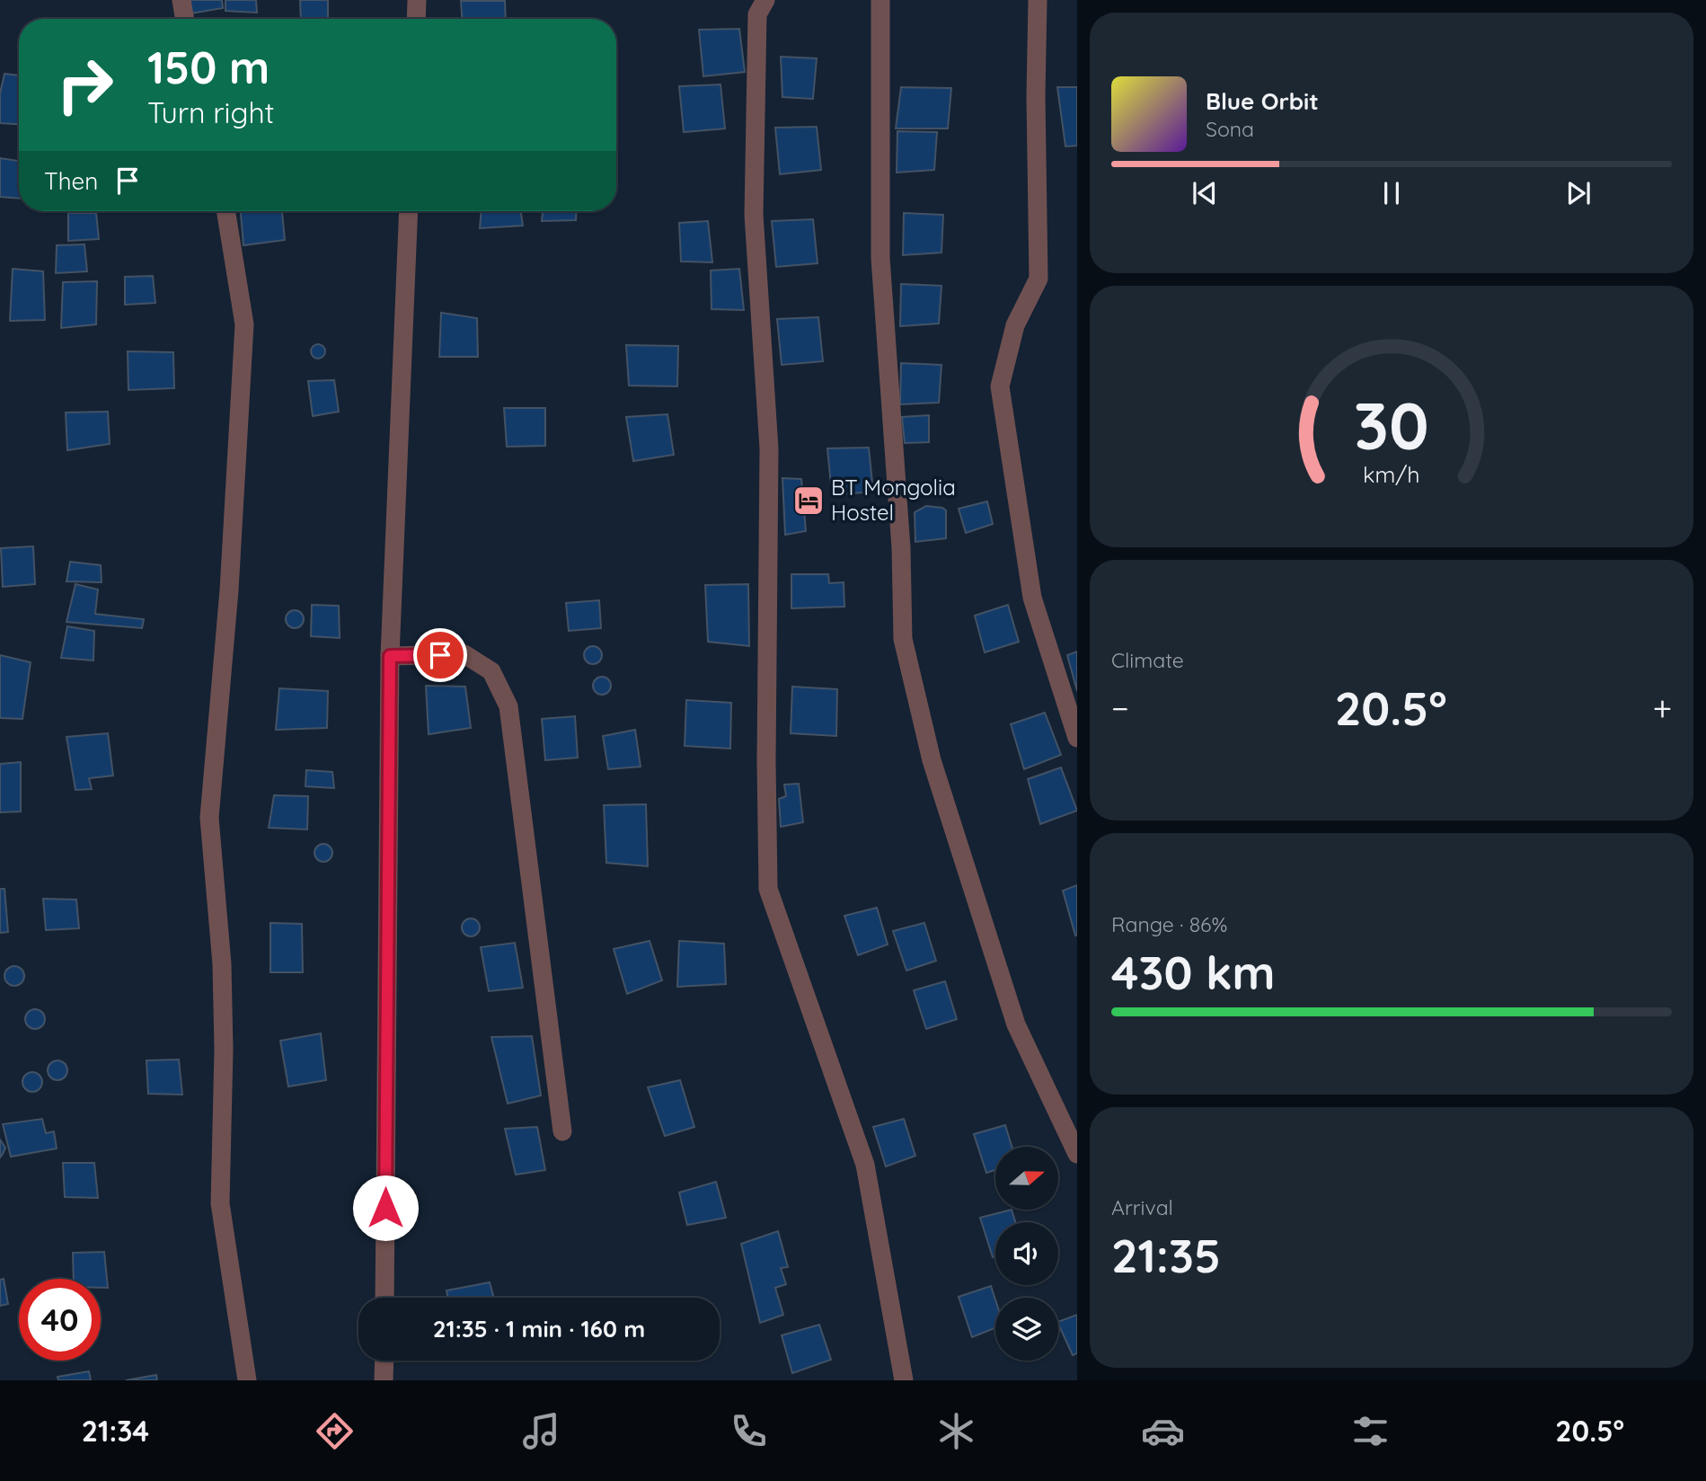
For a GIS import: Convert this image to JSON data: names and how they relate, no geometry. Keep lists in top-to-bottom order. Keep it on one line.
{"places":{"hotel":["BT Mongolia Hostel"]},"north":"right","page":{"turn":["150 m","Turn right"],"song":["Blue Orbit","Sona"],"then":"Then","tile":["Climate",["Range · 86%","430 km"],["Arrival","21:35"]],"heat":["−","20.5°","+"],"limit":"40","trip":"21:35 · 1 min · 160 m","tabs":["21:34","20.5°"],"gauge":["30","km/h"]}}
